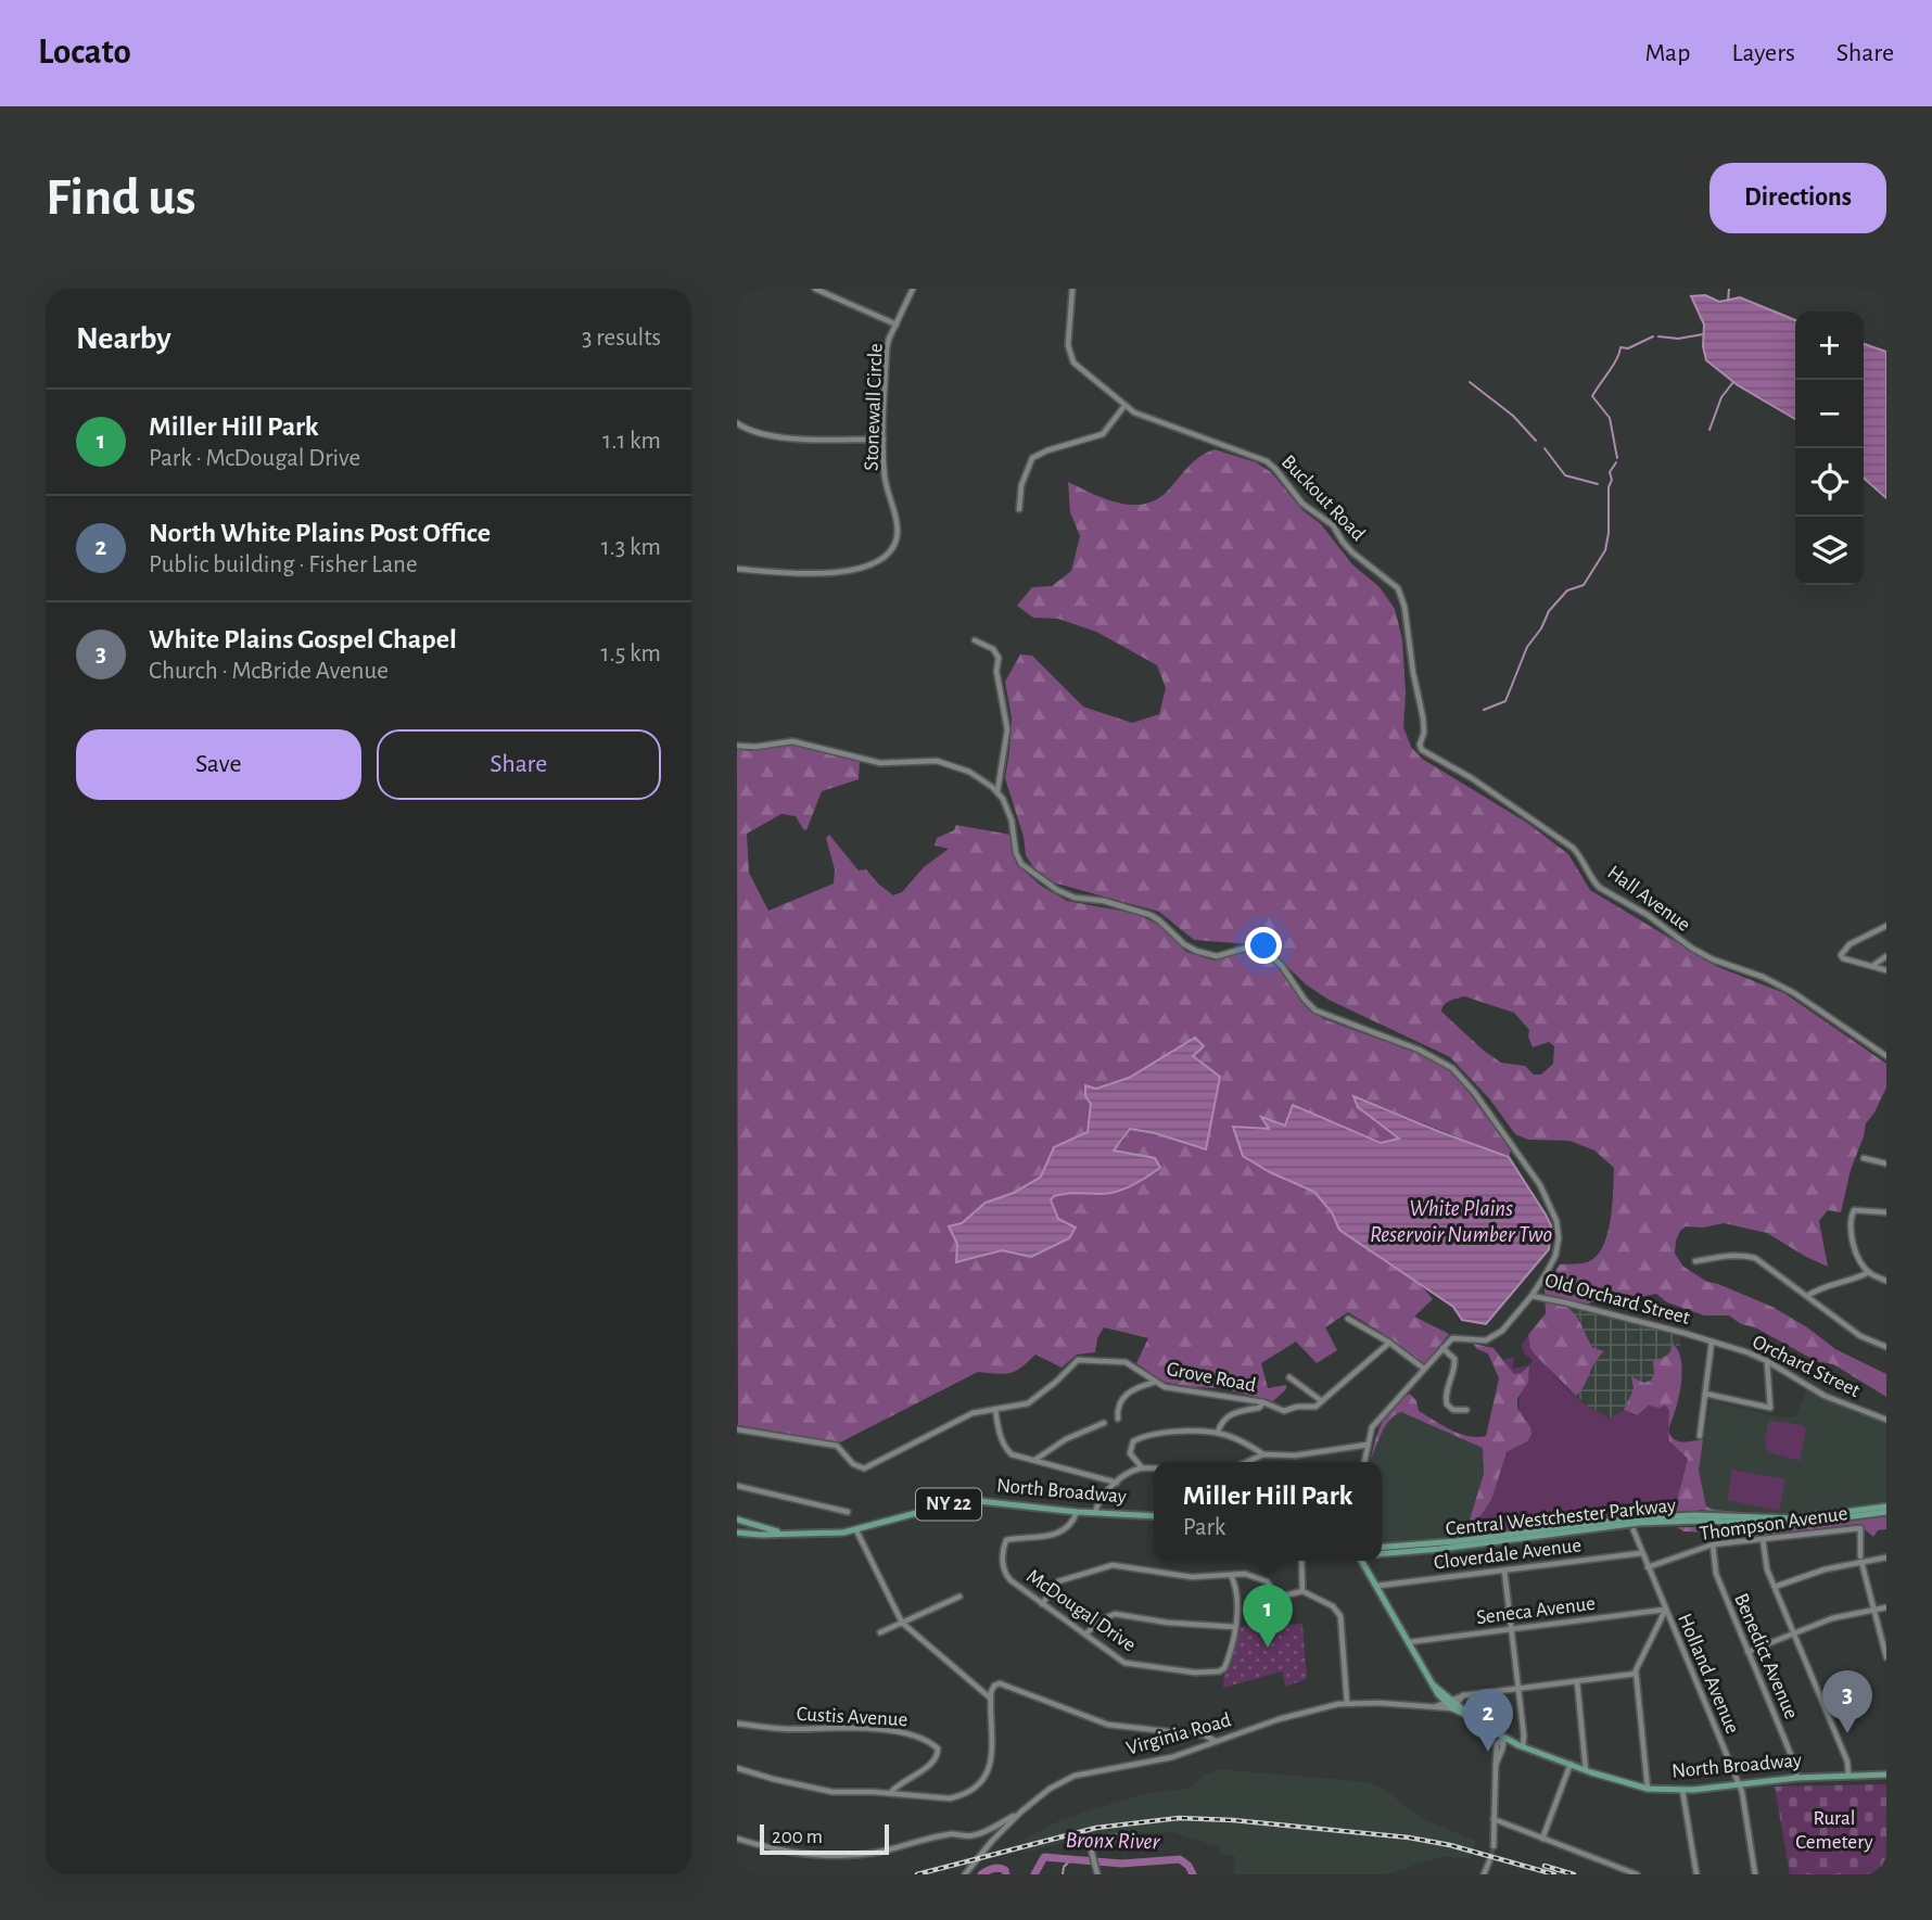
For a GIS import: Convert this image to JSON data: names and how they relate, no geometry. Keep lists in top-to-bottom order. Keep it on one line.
{"streets":{"main road":["North Broadway","NY 22","Central Westchester Parkway"],"street":["Stonewall Circle","Buckout Road","Hall Avenue","Old Orchard Street","Orchard Street","Grove Road","Thompson Avenue","Cloverdale Avenue","McDougal Drive","Seneca Avenue","Benedict Avenue","Holland Avenue","Custis Avenue","Virginia Road"]},"crossings":[["Buckout Road","Hall Avenue"],["Old Orchard Street","Orchard Street"],["North Broadway","NY 22"],["North Broadway","Cloverdale Avenue"],["North Broadway","McDougal Drive"],["North Broadway","Seneca Avenue"],["North Broadway","Benedict Avenue"],["North Broadway","Holland Avenue"],["North Broadway","Virginia Road"],["Thompson Avenue","Benedict Avenue"],["Thompson Avenue","Holland Avenue"],["Cloverdale Avenue","Holland Avenue"],["Seneca Avenue","Holland Avenue"]],"water":["White Plains Reservoir Number Two","Bronx River"],"parks":["Rural Cemetery"],"scale_bar":"200 m","page":{"header":"Locato","nav":["Map","Layers","Share"],"buttons":["Directions",["Save","Share"]],"title":"Find us","heading":["Nearby","3 results"],"map_buttons":["+","−"],"list":[{"mark":"1","name":"Miller Hill Park","note":"Park · McDougal Drive","value":"1.1 km"},{"mark":"2","name":"North White Plains Post Office","note":"Public building · Fisher Lane","value":"1.3 km"},{"mark":"3","name":"White Plains Gospel Chapel","note":"Church · McBride Avenue","value":"1.5 km"}],"popup":["Miller Hill Park","Park"],"pins":["1","3","2"],"scale":"200 m"}}
